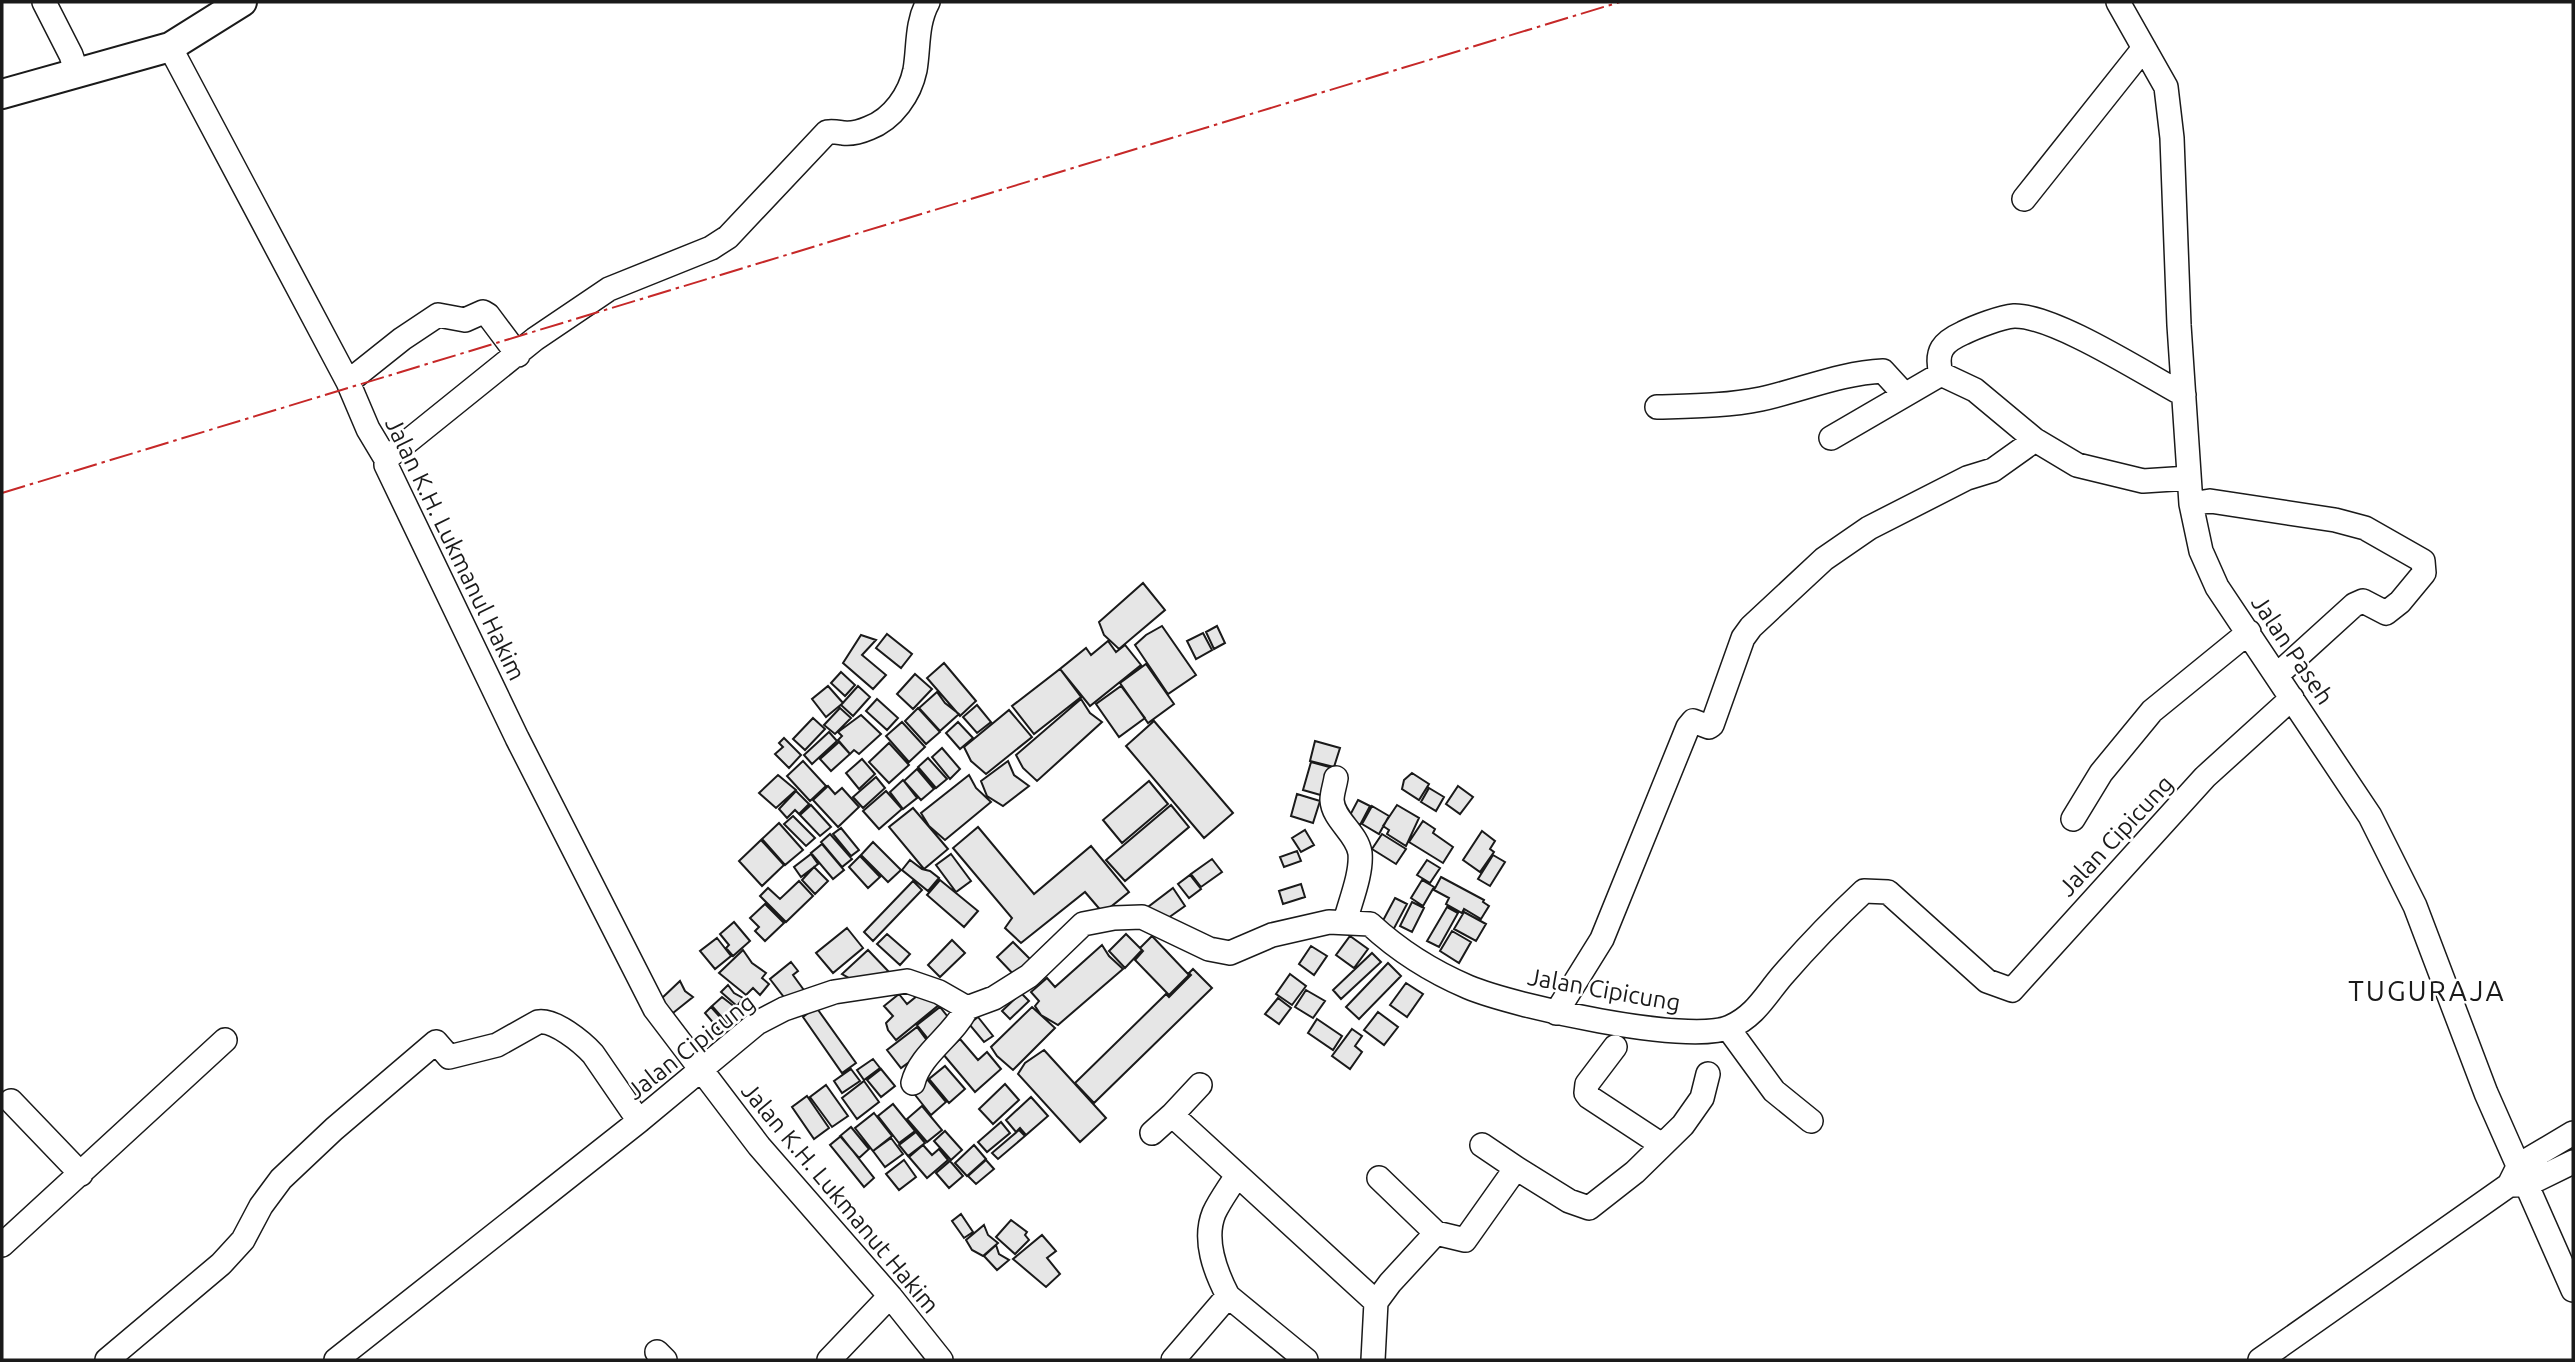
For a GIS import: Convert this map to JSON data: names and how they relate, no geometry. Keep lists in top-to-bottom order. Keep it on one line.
{"streets":{"street":["Jalan K.H. Lukmanul Hakim","Jalan Paseh","Jalan Cipicung","Jalan K.H. Lukmanut Hakim"]},"crossings":[["Jalan K.H. Lukmanul Hakim","Jalan Cipicung"],["Jalan K.H. Lukmanul Hakim","Jalan K.H. Lukmanut Hakim"],["Jalan Paseh","Jalan Cipicung"],["Jalan Cipicung","Jalan K.H. Lukmanut Hakim"]],"districts":["TUGURAJA"]}
